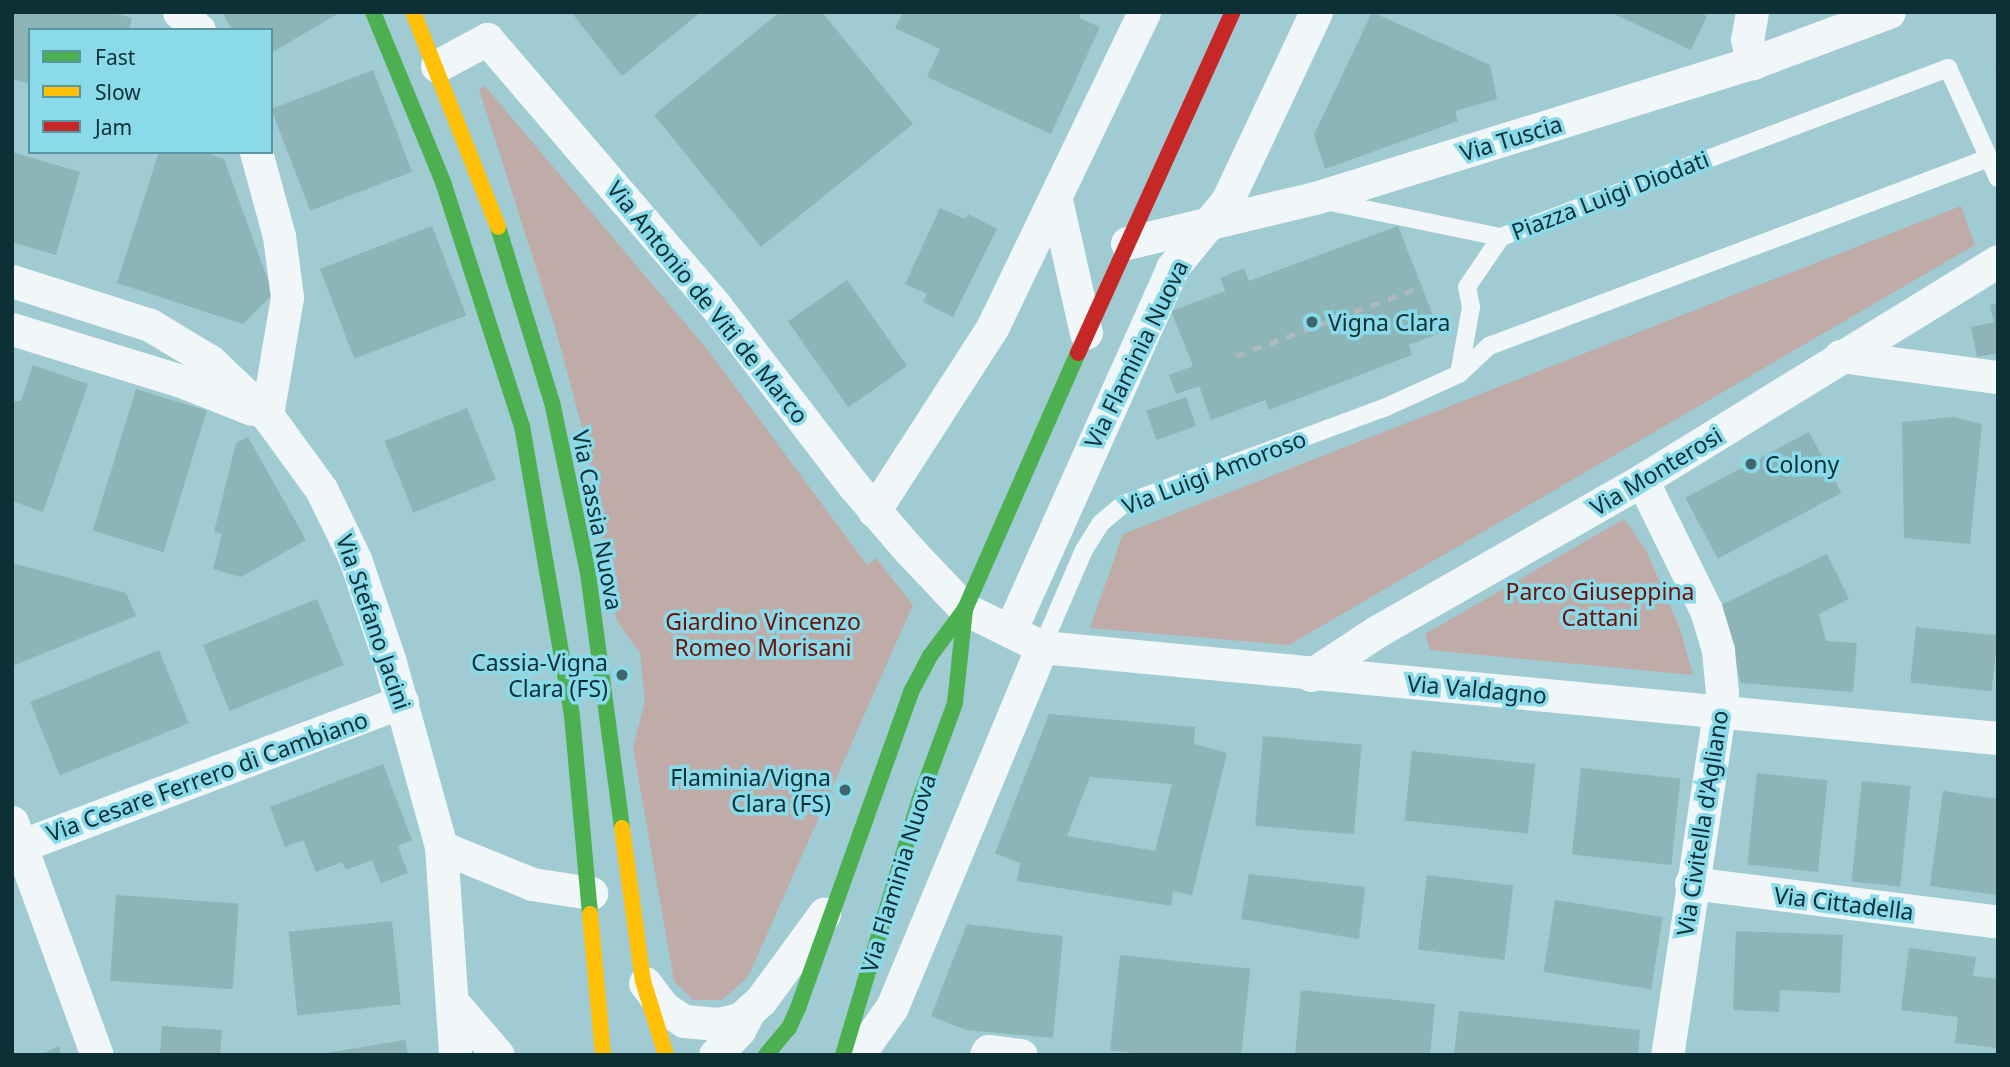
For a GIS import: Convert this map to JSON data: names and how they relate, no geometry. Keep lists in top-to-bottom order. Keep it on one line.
{"streets":{"main road":["Via Flaminia Nuova","Via Cassia Nuova"],"street":["Via Tuscia","Via Antonio de Viti de Marco","Via Monterosi","Via Stefano Jacini","Via Valdagno","Via Cesare Ferrero di Cambiano","Via Civitella d'Agliano","Via Cittadella"],"lane":["Piazza Luigi Diodati","Via Luigi Amoroso"]},"crossings":[["Via Tuscia","Via Flaminia Nuova"],["Piazza Luigi Diodati","Via Luigi Amoroso"],["Via Antonio de Viti de Marco","Via Flaminia Nuova"],["Via Antonio de Viti de Marco","Via Cassia Nuova"],["Via Antonio de Viti de Marco","Via Valdagno"],["Via Flaminia Nuova","Via Luigi Amoroso"],["Via Flaminia Nuova","Via Valdagno"],["Via Monterosi","Via Valdagno"],["Via Monterosi","Via Civitella d'Agliano"],["Via Luigi Amoroso","Via Valdagno"],["Via Stefano Jacini","Via Cesare Ferrero di Cambiano"],["Via Valdagno","Via Civitella d'Agliano"],["Via Civitella d'Agliano","Via Cittadella"]],"parks":["Parco Giuseppina Cattani","Giardino Vincenzo Romeo Morisani"],"places":["Vigna Clara","Colony","Cassia-Vigna Clara (FS)","Flaminia/Vigna Clara (FS)"],"legend":["Fast","Slow","Jam"]}
